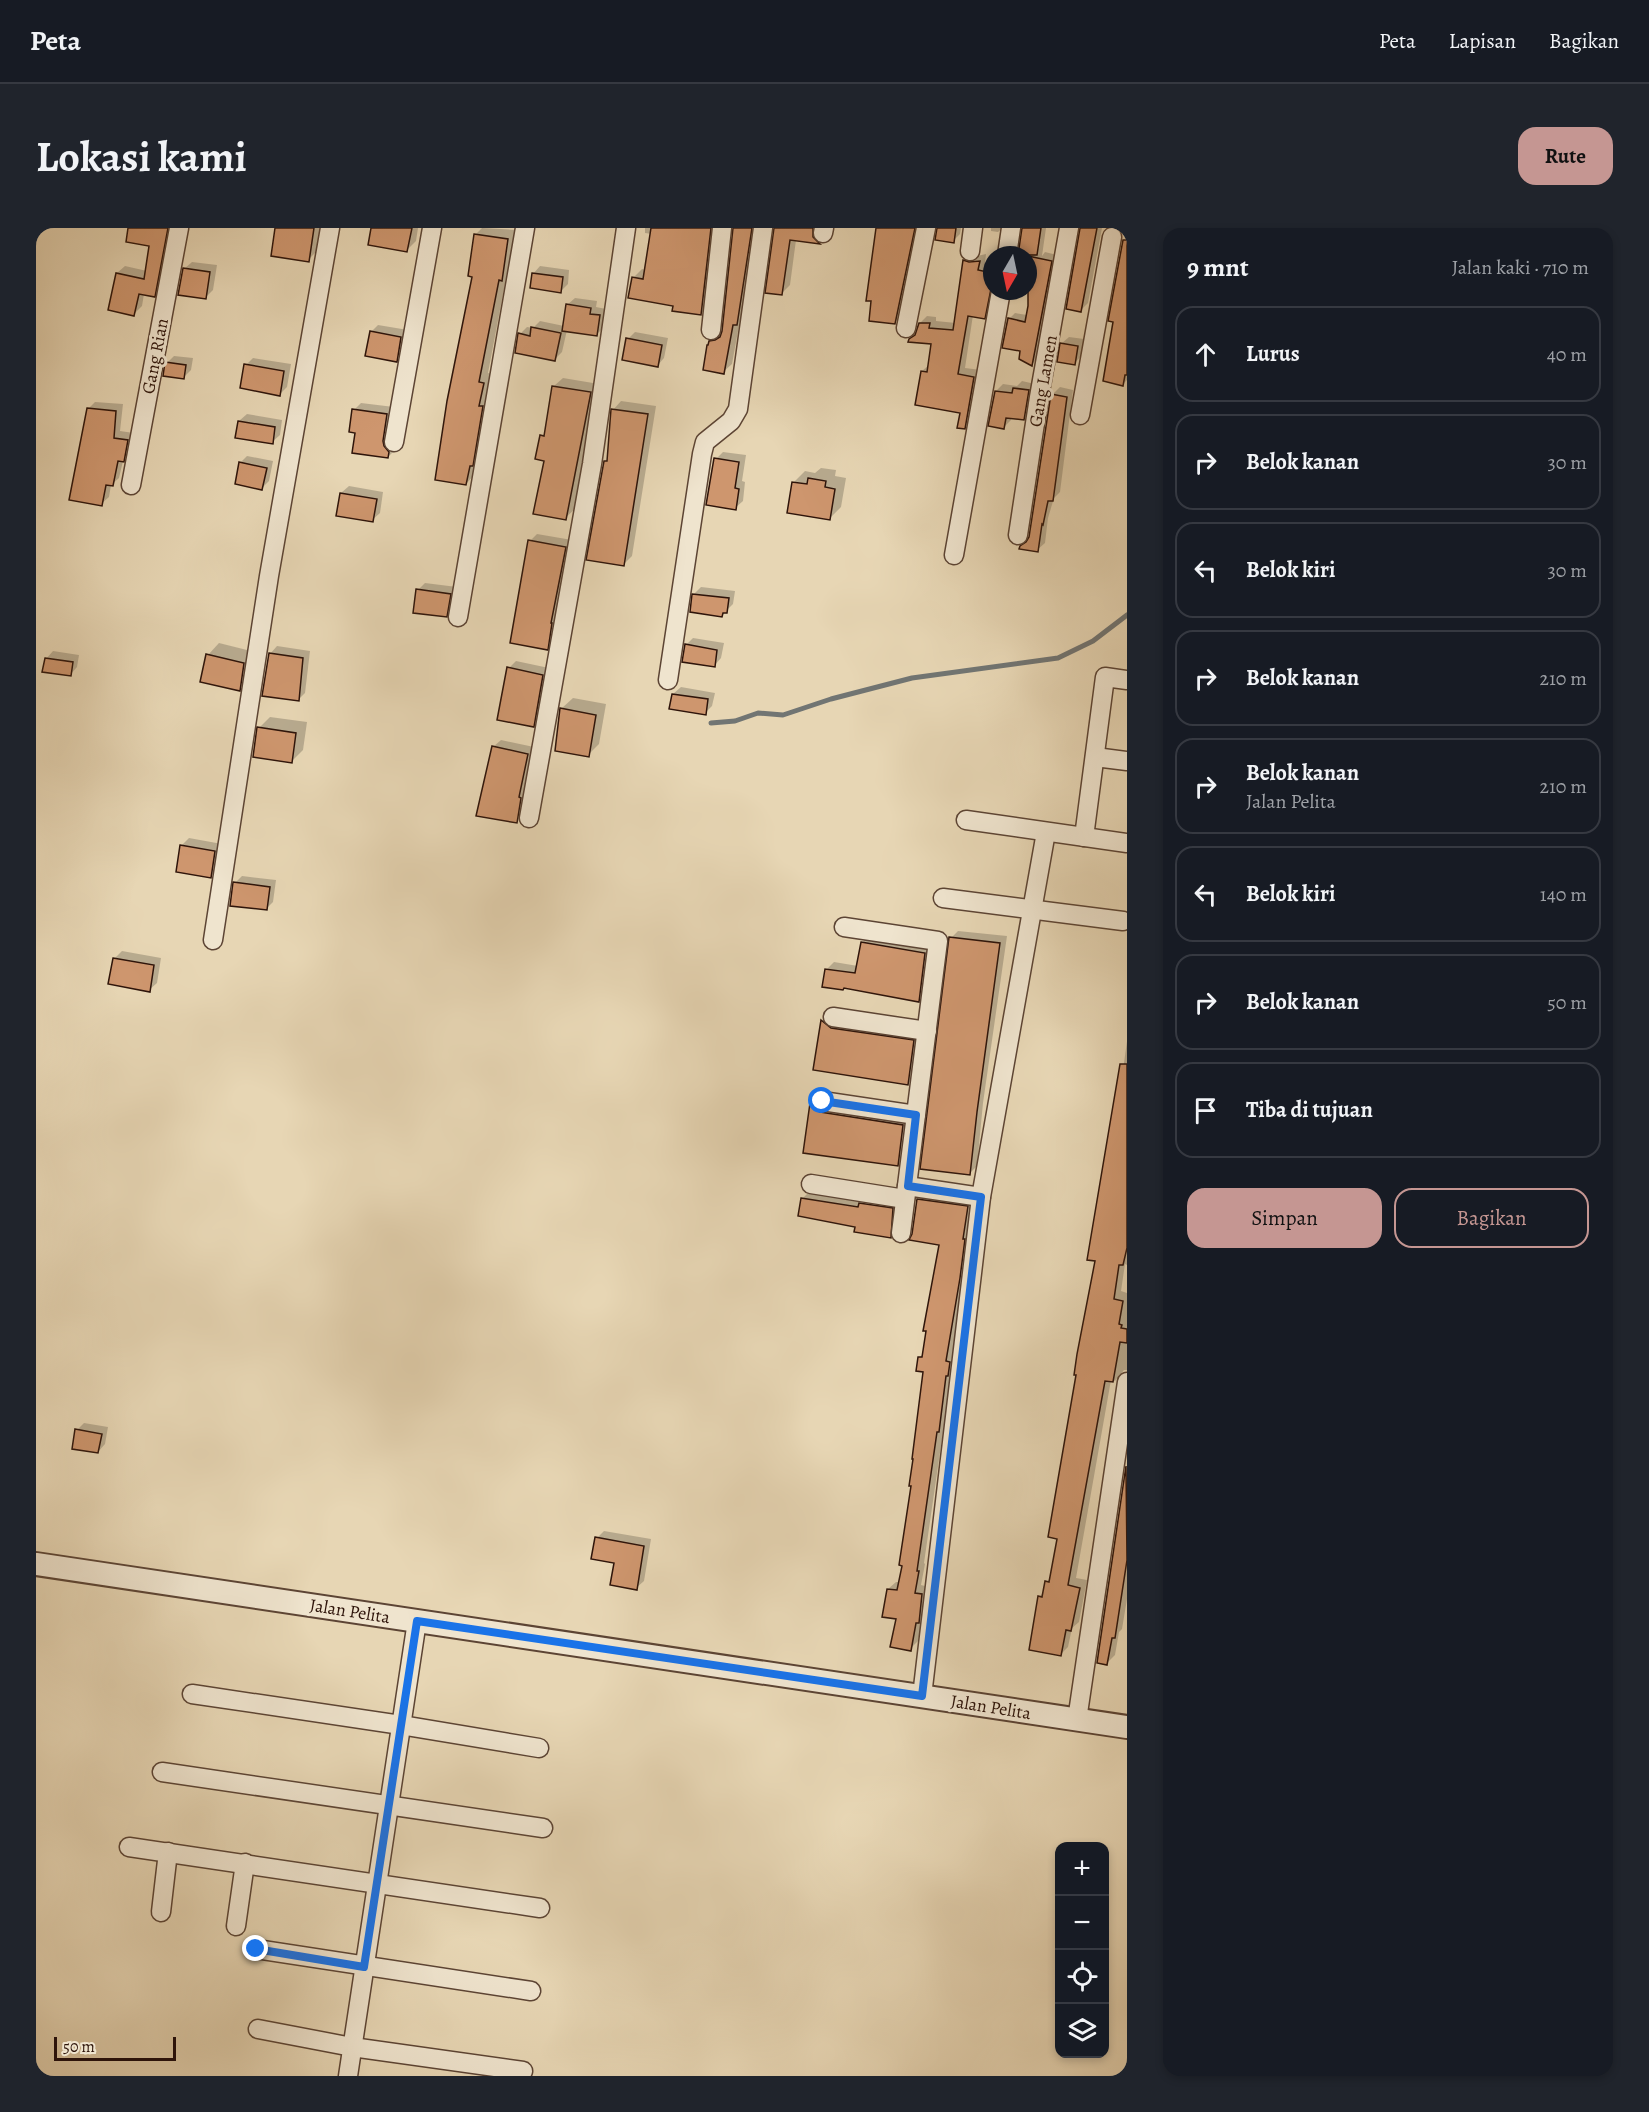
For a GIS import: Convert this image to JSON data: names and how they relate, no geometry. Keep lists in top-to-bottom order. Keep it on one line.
{"streets":{"street":["Gang Rian","Gang Lamen","Jalan Pelita"]},"scale_bar":"50 m","north":"bottom","page":{"header":"Peta","nav":["Peta","Lapisan","Bagikan"],"buttons":["Rute",["Simpan","Bagikan"]],"title":"Lokasi kami","heading":["9 mnt","Jalan kaki · 710 m"],"list":[["Lurus","40 m"],["Belok kanan","30 m"],["Belok kiri","30 m"],["Belok kanan","210 m"],["Belok kanan","Jalan Pelita","210 m"],["Belok kiri","140 m"],["Belok kanan","50 m"],"Tiba di tujuan"],"map_buttons":["+","−"],"scale":"50 m"}}
